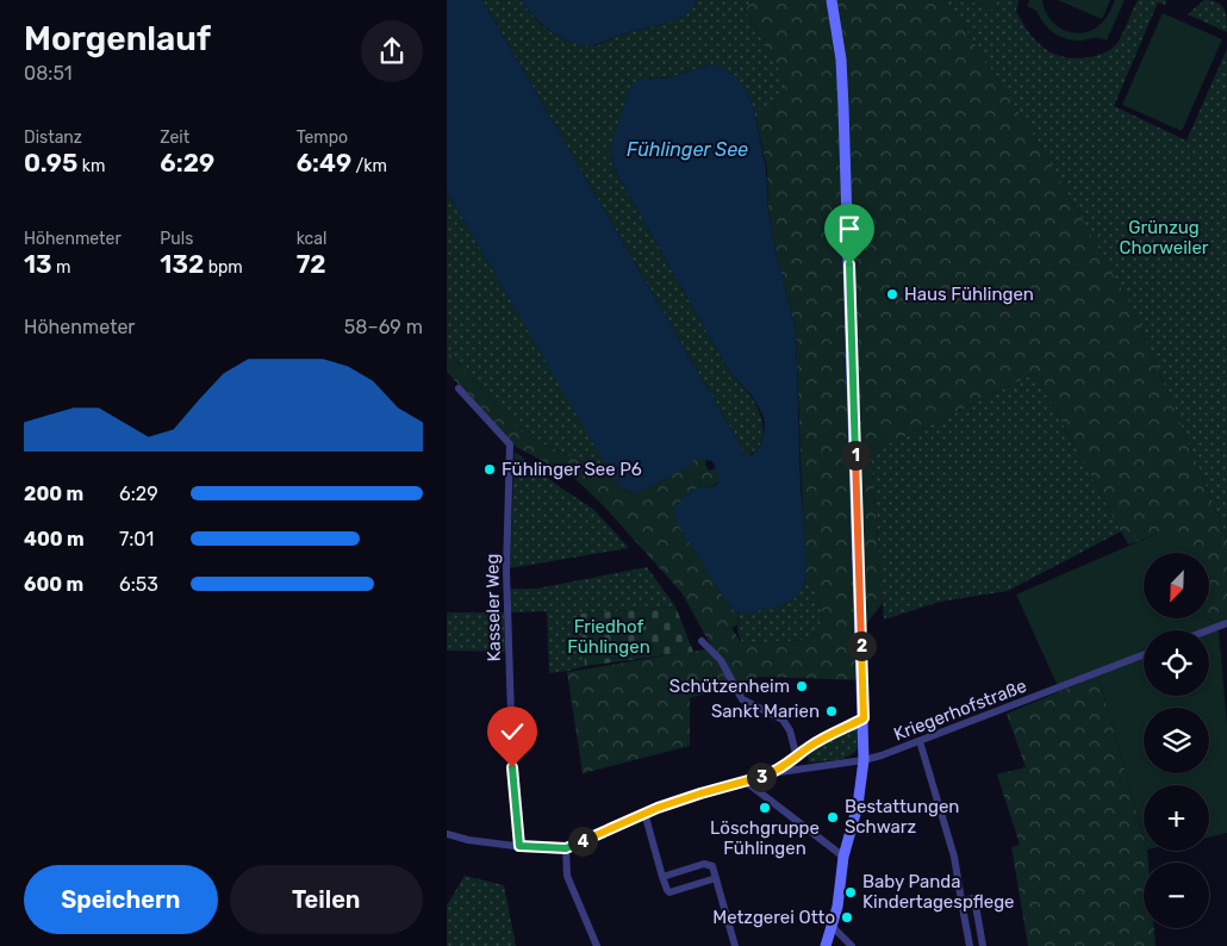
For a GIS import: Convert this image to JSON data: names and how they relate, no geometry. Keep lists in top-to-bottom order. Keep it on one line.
{"streets":{"street":["Kasseler Weg","Kriegerhofstraße"]},"crossings":[["Kasseler Weg","Kriegerhofstraße"]],"water":["Fühlinger See"],"parks":["Grünzug Chorweiler","Friedhof Fühlingen"],"places":["Haus Fühlingen","Fühlinger See P6","Schützenheim","Sankt Marien","Löschgruppe Fühlingen","Bestattungen Schwarz","Baby Panda Kindertagespflege","Metzgerei Otto"],"north":"bottom left","page":{"heading":["Morgenlauf","08:51"],"stats":[["Distanz","0.95 km"],["Zeit","6:29"],["Tempo","6:49 /km"],["Höhenmeter","13 m"],["Puls","132 bpm"],["kcal","72"]],"chart":["Höhenmeter","58–69 m"],"pins":["1","2","3","4"],"list":[{"name":"200 m","note":"6:29"},{"name":"400 m","note":"7:01"},{"name":"600 m","note":"6:53"}],"map_buttons":["+","−"],"buttons":["Speichern","Teilen"]}}
